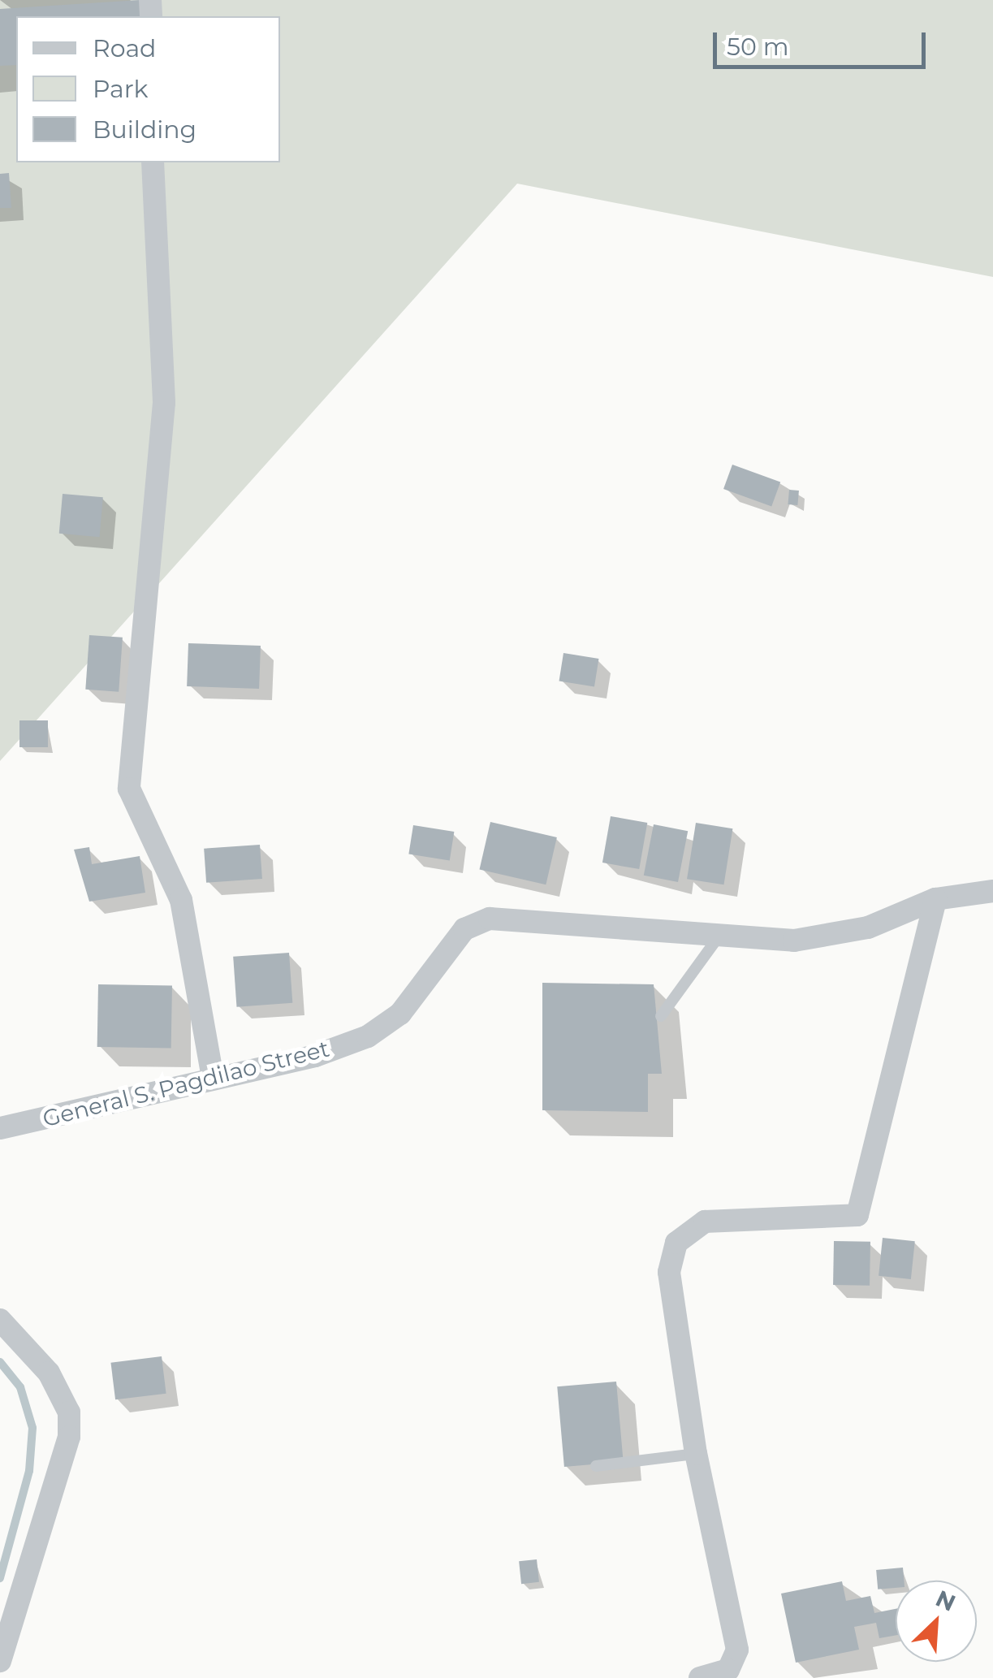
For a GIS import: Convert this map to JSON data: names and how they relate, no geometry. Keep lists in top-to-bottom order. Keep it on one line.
{"streets":{"street":["General S. Pagdilao Street"]},"legend":["Road","Park","Building"],"scale_bar":"50 m","north":"top right"}
